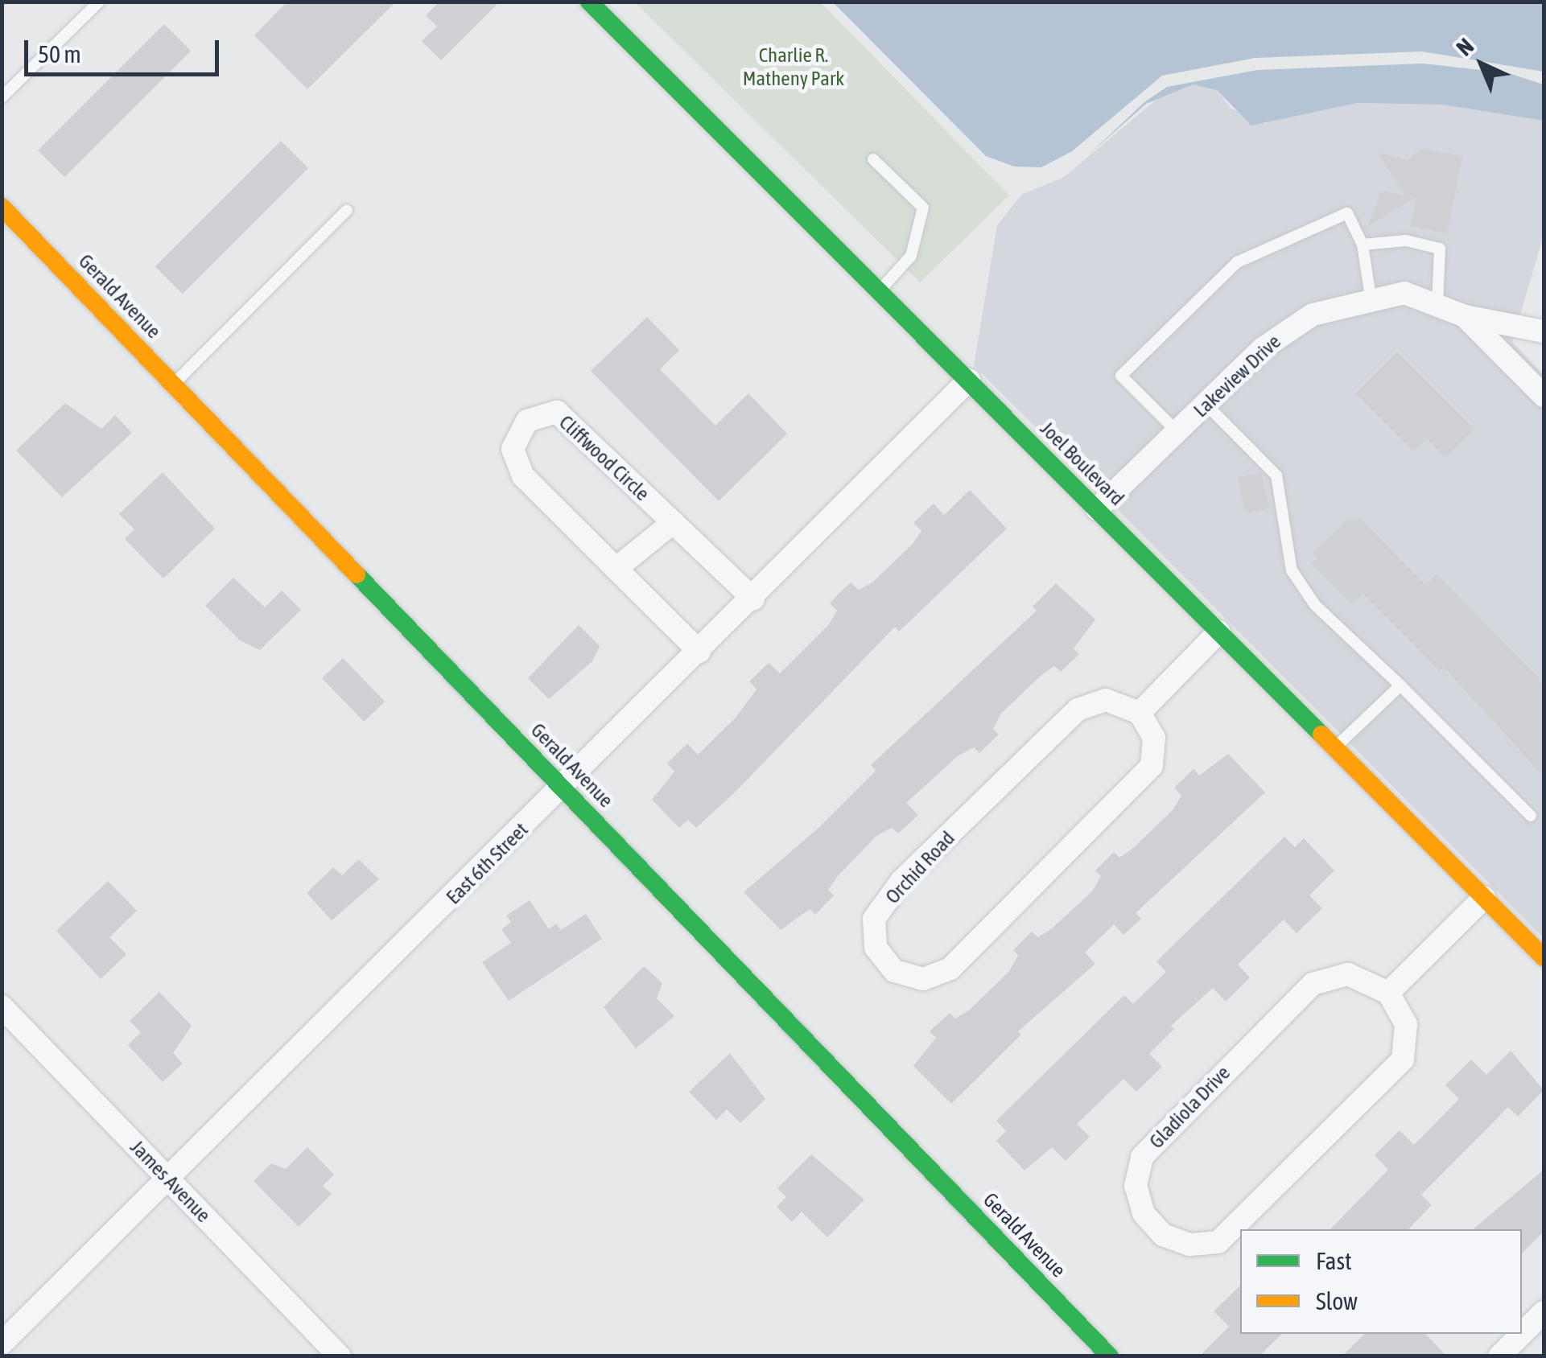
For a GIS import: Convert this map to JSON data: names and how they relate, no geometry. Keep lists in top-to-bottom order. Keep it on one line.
{"streets":{"street":["Gerald Avenue","Lakeview Drive","Cliffwood Circle","Joel Boulevard","East 6th Street","Orchid Road","Gladiola Drive","James Avenue"]},"crossings":[["Gerald Avenue","East 6th Street"],["Lakeview Drive","Joel Boulevard"],["Cliffwood Circle","East 6th Street"],["Joel Boulevard","East 6th Street"],["East 6th Street","James Avenue"]],"parks":["Charlie R. Matheny Park"],"legend":["Fast","Slow"],"scale_bar":"50 m","north":"top left"}
